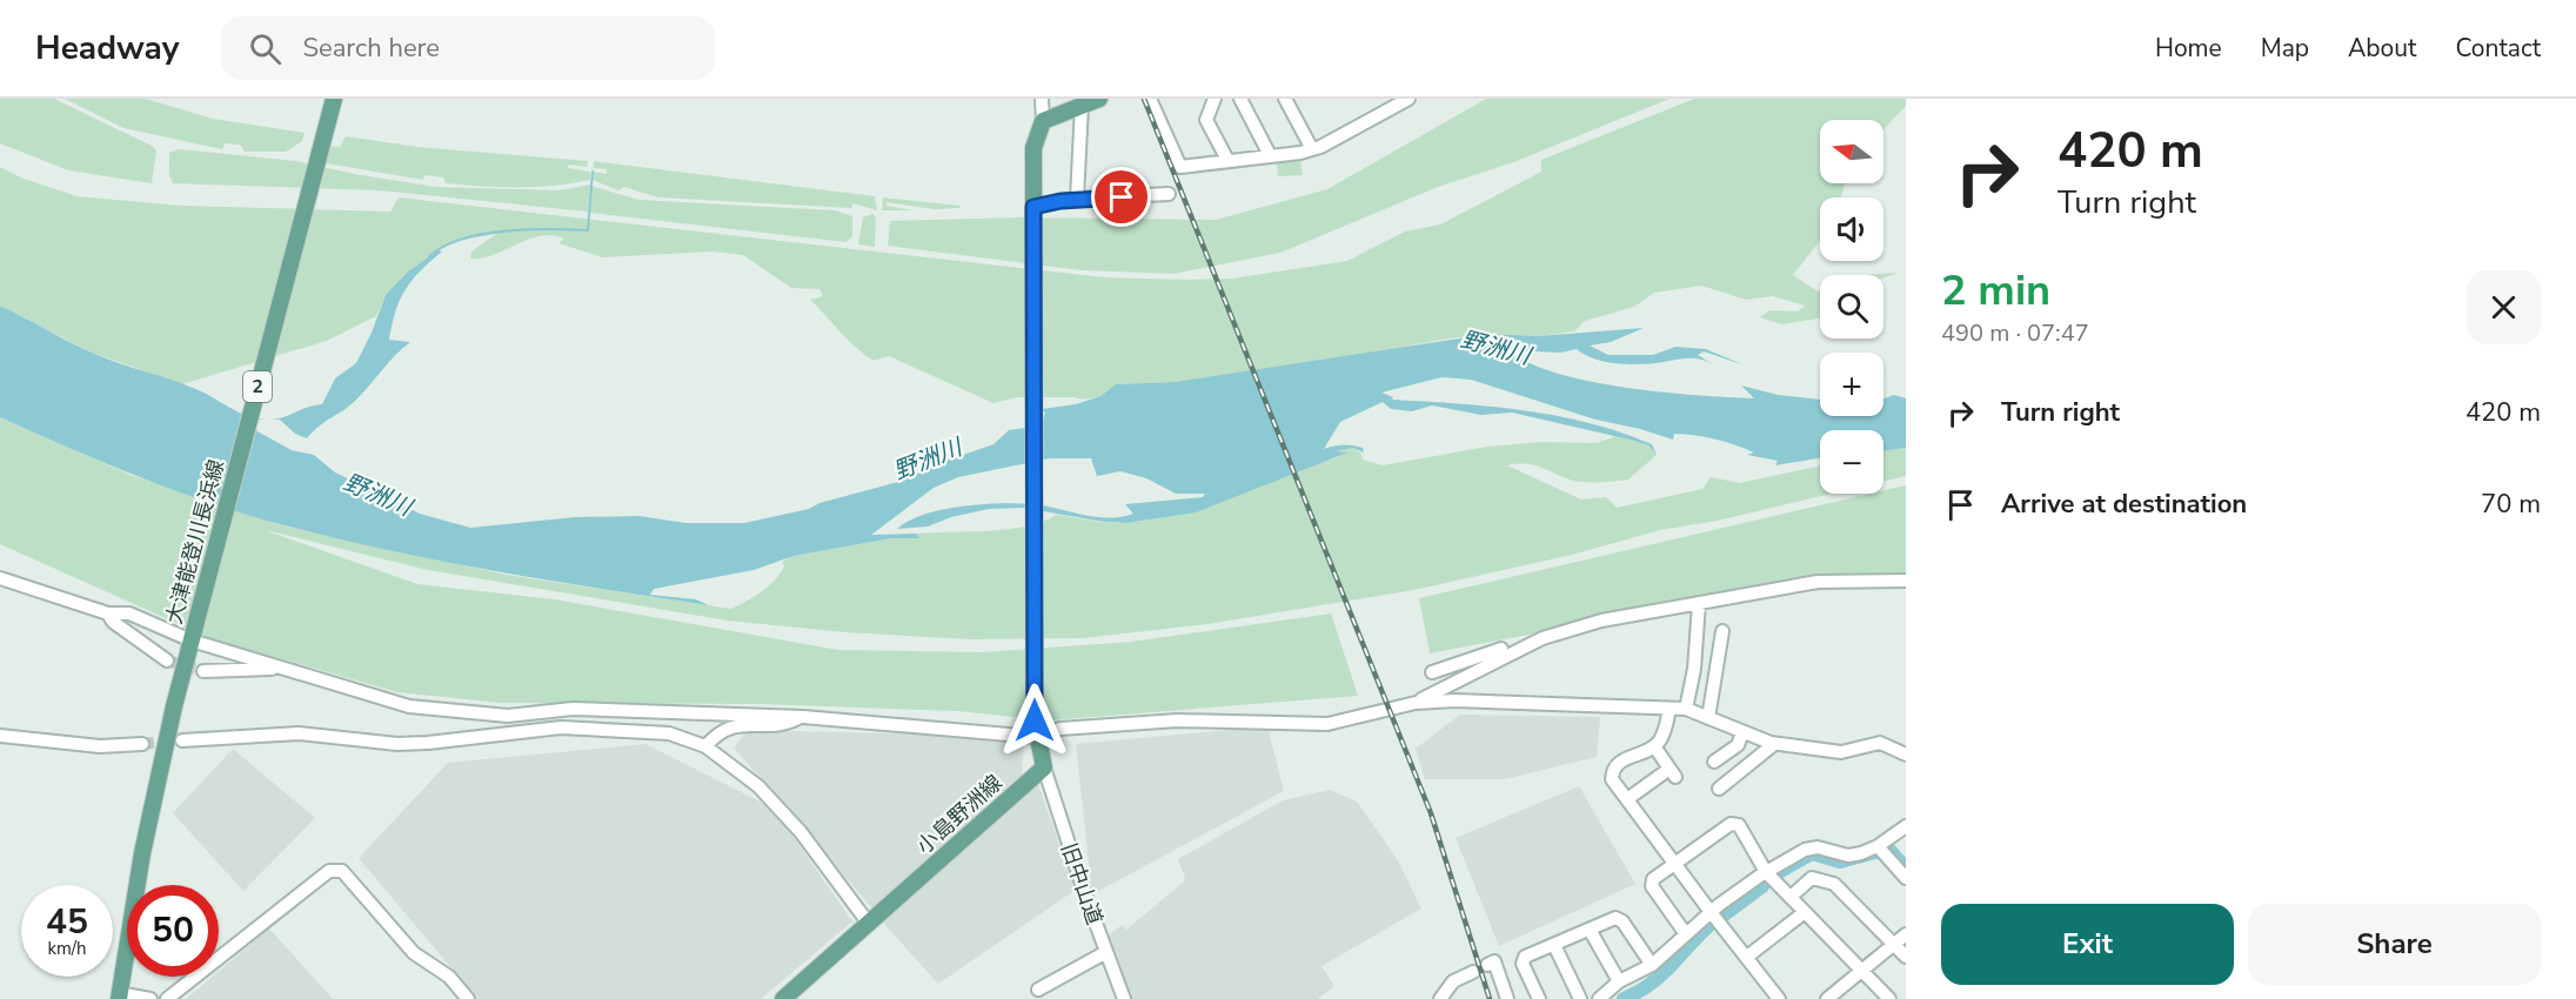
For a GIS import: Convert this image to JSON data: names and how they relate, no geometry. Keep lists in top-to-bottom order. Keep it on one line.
{"streets":{"main road":["2","大津能登川長浜線","小島野洲線"],"street":["旧中山道"]},"crossings":[["小島野洲線","旧中山道"]],"water":["野洲川"],"north":"left","page":{"header":"Headway","search":"Search here","nav":["Home","Map","About","Contact"],"turn":["420 m","Turn right"],"map_buttons":["+","−"],"heading":["2 min","490 m · 07:47"],"list":[{"name":"Turn right","value":"420 m"},{"name":"Arrive at destination","value":"70 m"}],"speed":"45 km/h","limit":"50","buttons":["Exit","Share"]}}
